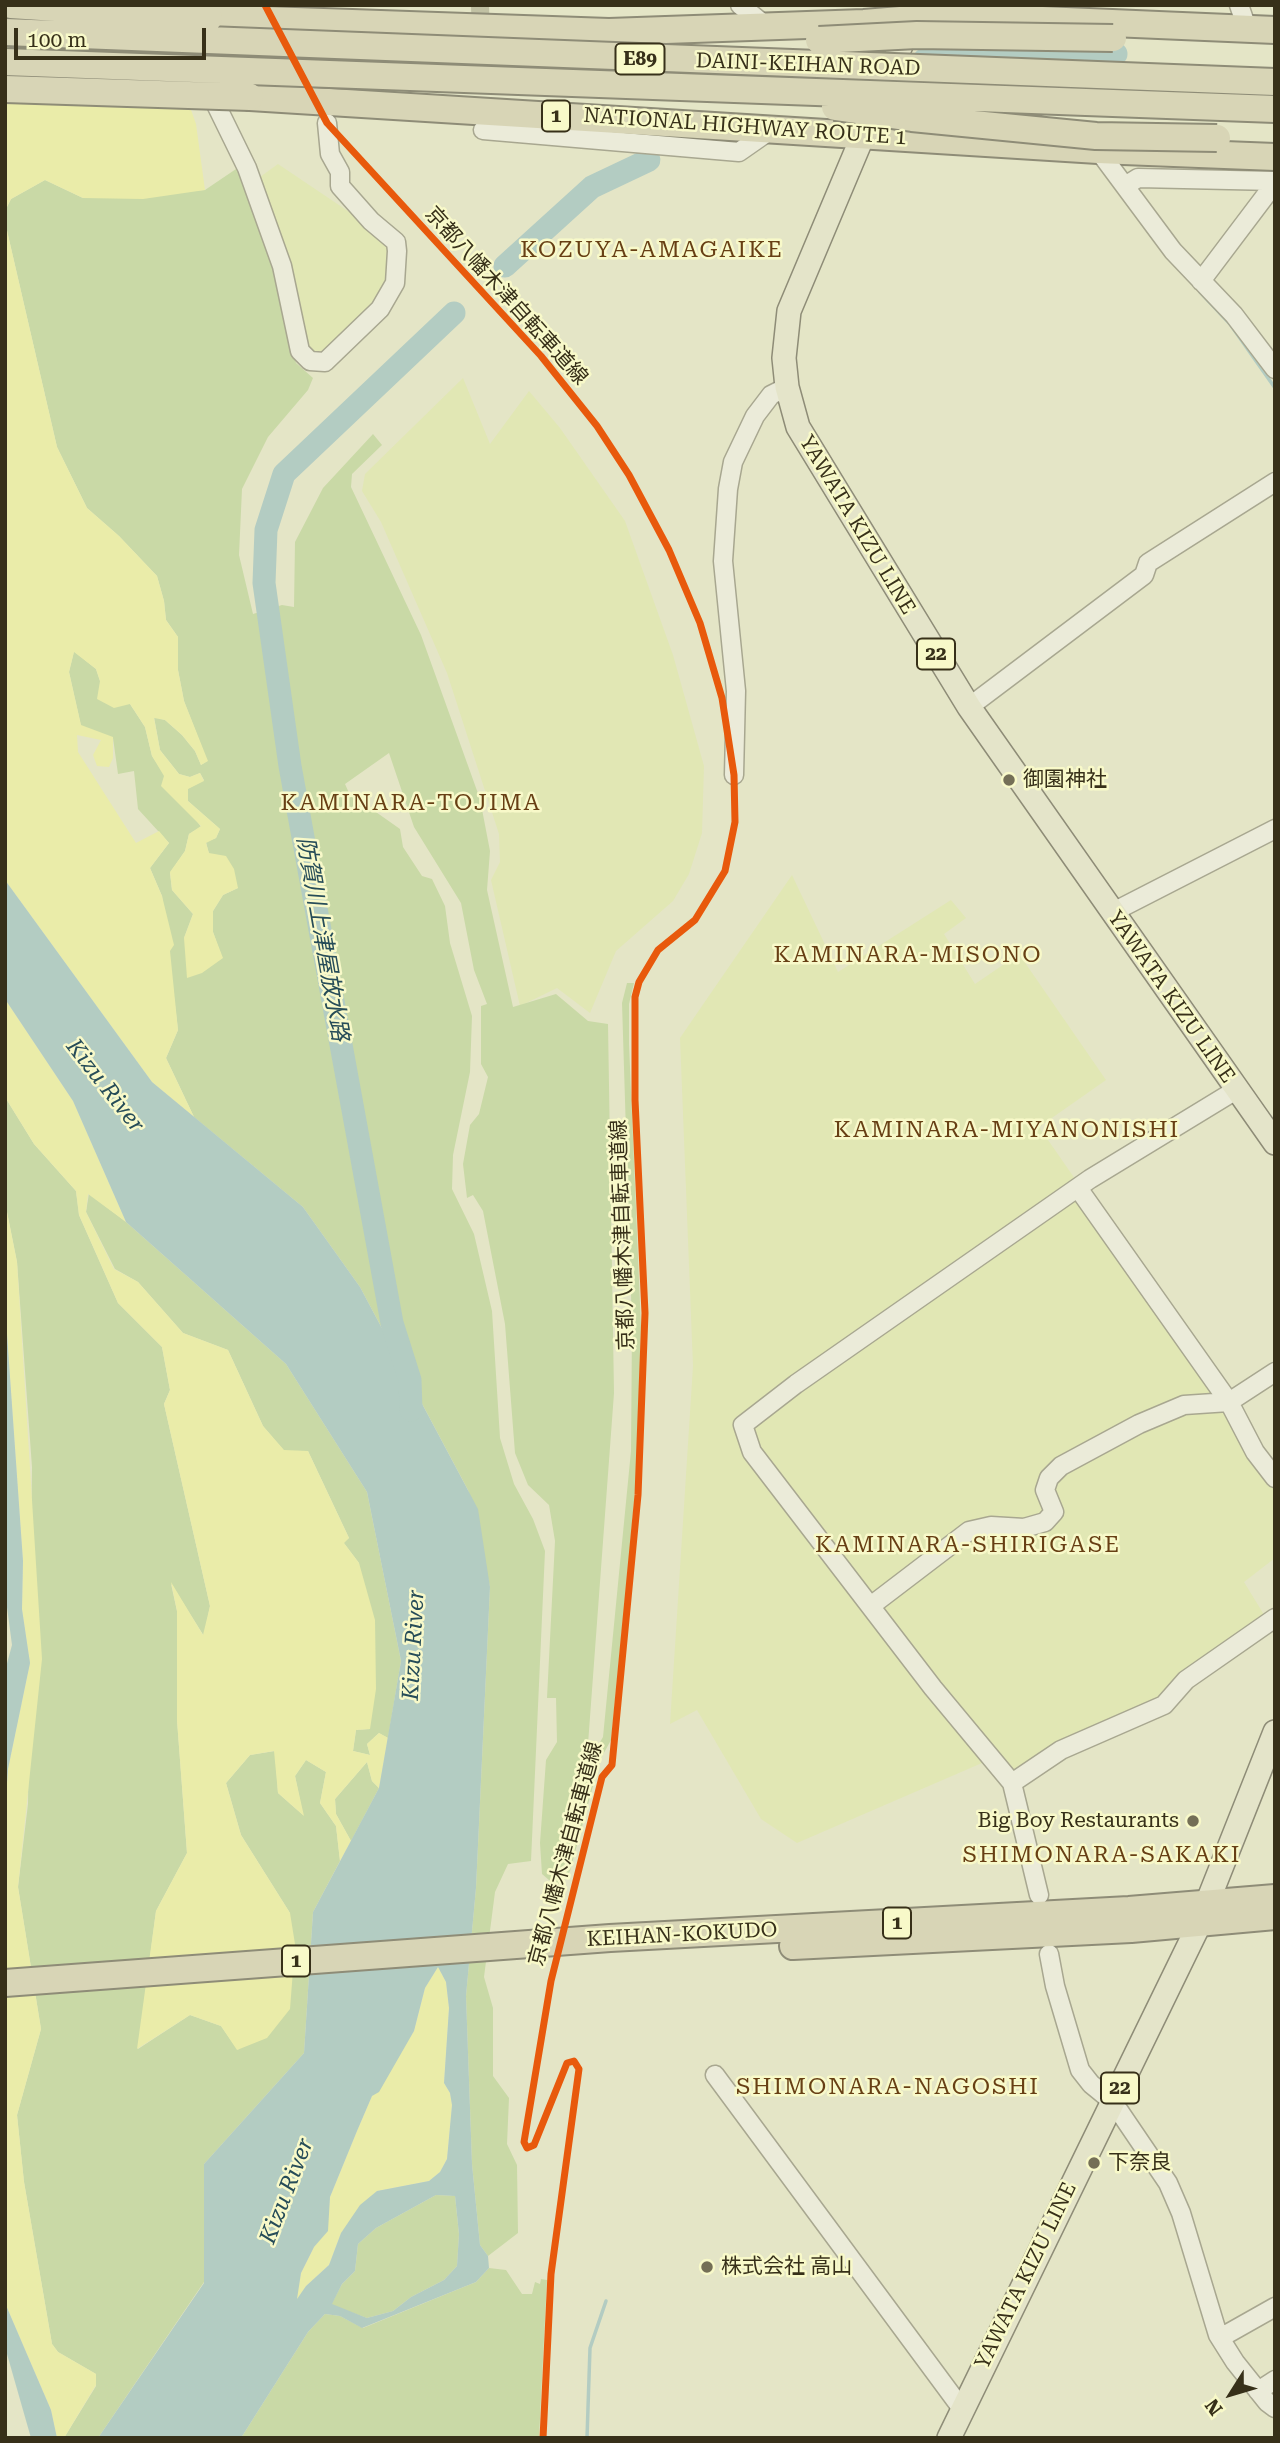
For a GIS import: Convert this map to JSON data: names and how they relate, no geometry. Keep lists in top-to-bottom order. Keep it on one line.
{"streets":{"highway":["E89","DAINI-KEIHAN ROAD","1","NATIONAL HIGHWAY ROUTE 1","KEIHAN-KOKUDO"],"main road":["YAWATA KIZU LINE","22"],"cycle path":["京都八幡木津自転車道線"]},"crossings":[["NATIONAL HIGHWAY ROUTE 1","YAWATA KIZU LINE"],["YAWATA KIZU LINE","KEIHAN-KOKUDO"]],"districts":["KOZUYA-AMAGAIKE","KAMINARA-TOJIMA","KAMINARA-MISONO","KAMINARA-MIYANONISHI","KAMINARA-SHIRIGASE","SHIMONARA-SAKAKI","SHIMONARA-NAGOSHI"],"water":["防賀川上津屋放水路","Kizu River"],"places":["御園神社","Big Boy Restaurants","下奈良","株式会社 高山"],"scale_bar":"100 m","north":"bottom left"}
